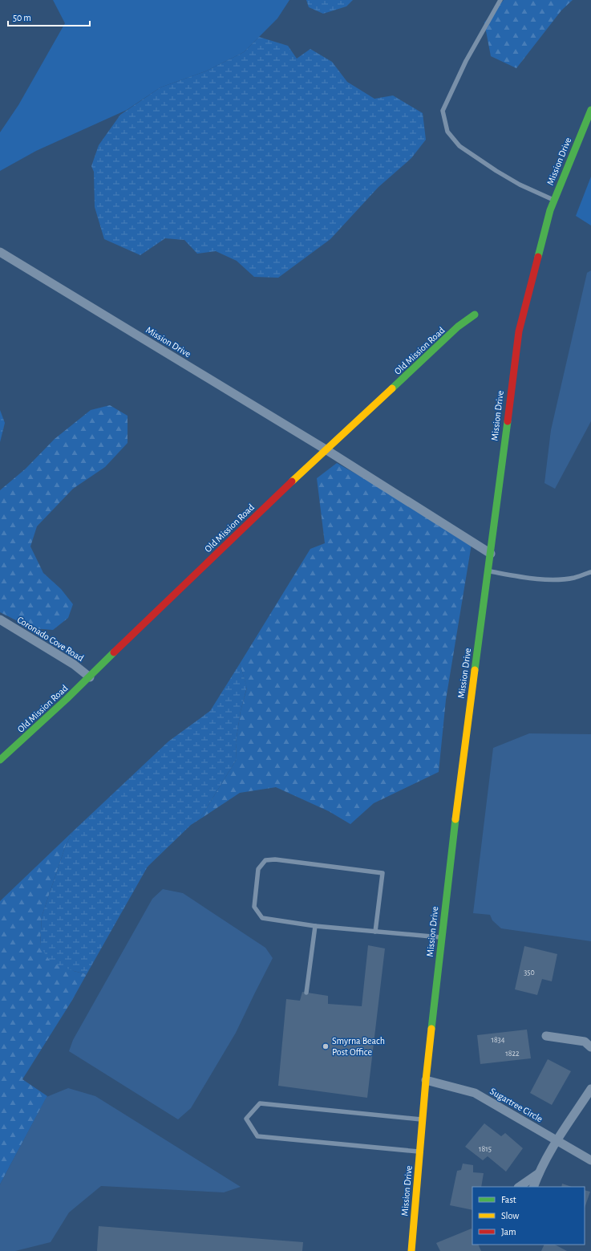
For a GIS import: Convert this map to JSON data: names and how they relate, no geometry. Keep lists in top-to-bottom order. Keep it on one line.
{"streets":{"street":["Mission Drive","Old Mission Road","Coronado Cove Road","Sugartree Circle"]},"crossings":[["Mission Drive","Old Mission Road"],["Mission Drive","Sugartree Circle"],["Old Mission Road","Coronado Cove Road"]],"places":["Smyrna Beach Post Office"],"house_numbers":["350","1834","1822","1815"],"legend":["Fast","Slow","Jam"],"scale_bar":"50 m"}
